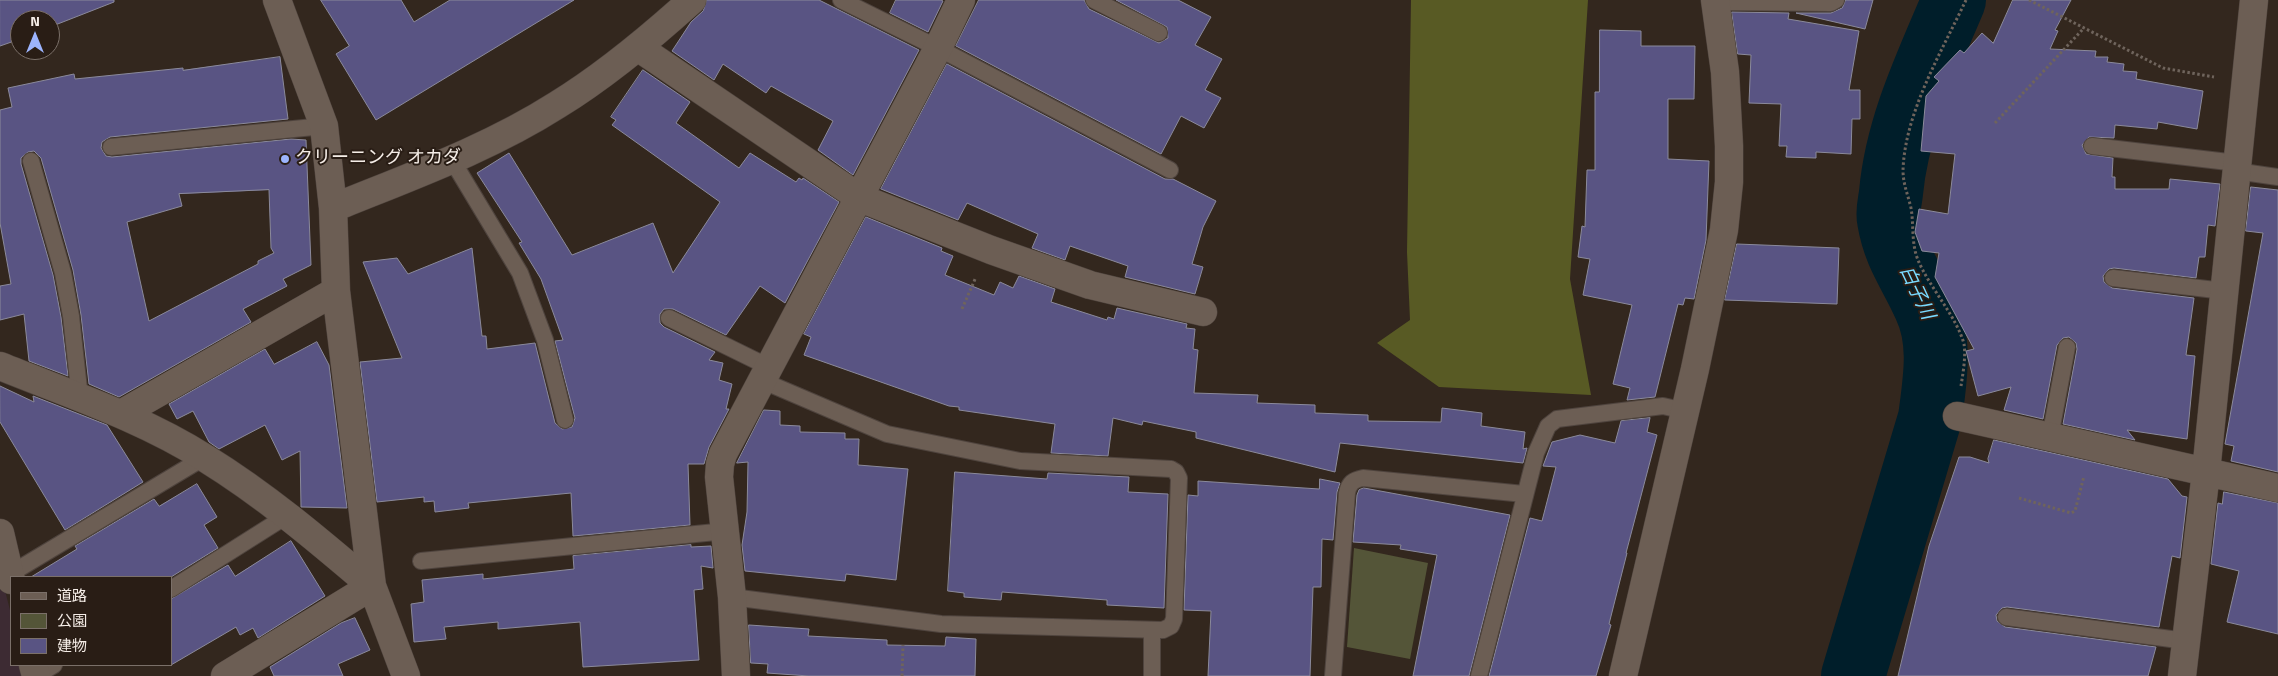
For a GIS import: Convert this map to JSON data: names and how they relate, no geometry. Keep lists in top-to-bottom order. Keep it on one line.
{"water":["白子川"],"places":["クリーニング オカダ"],"legend":["道路","公園","建物"],"north":"top"}
